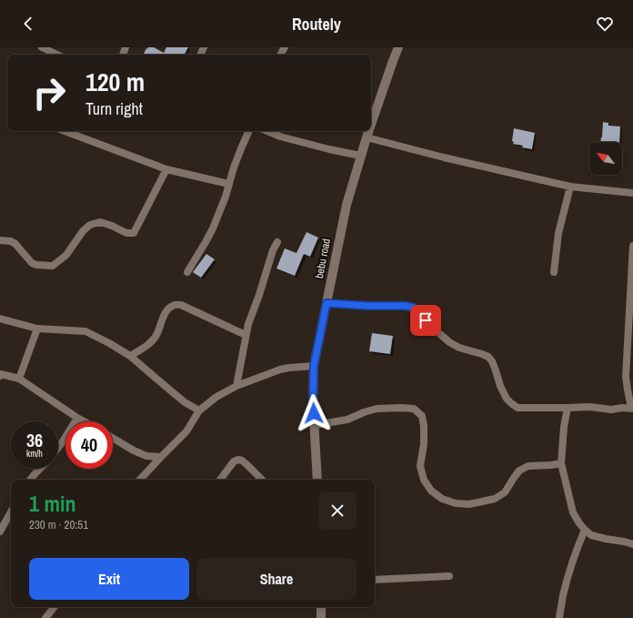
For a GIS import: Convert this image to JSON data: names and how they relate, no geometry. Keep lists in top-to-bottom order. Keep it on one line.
{"streets":{"street":["bebu road"]},"north":"top left","page":{"header":"Routely","turn":["120 m","Turn right"],"speed":"36 km/h","limit":"40","heading":["1 min","230 m · 20:51"],"buttons":["Exit","Share"]}}
